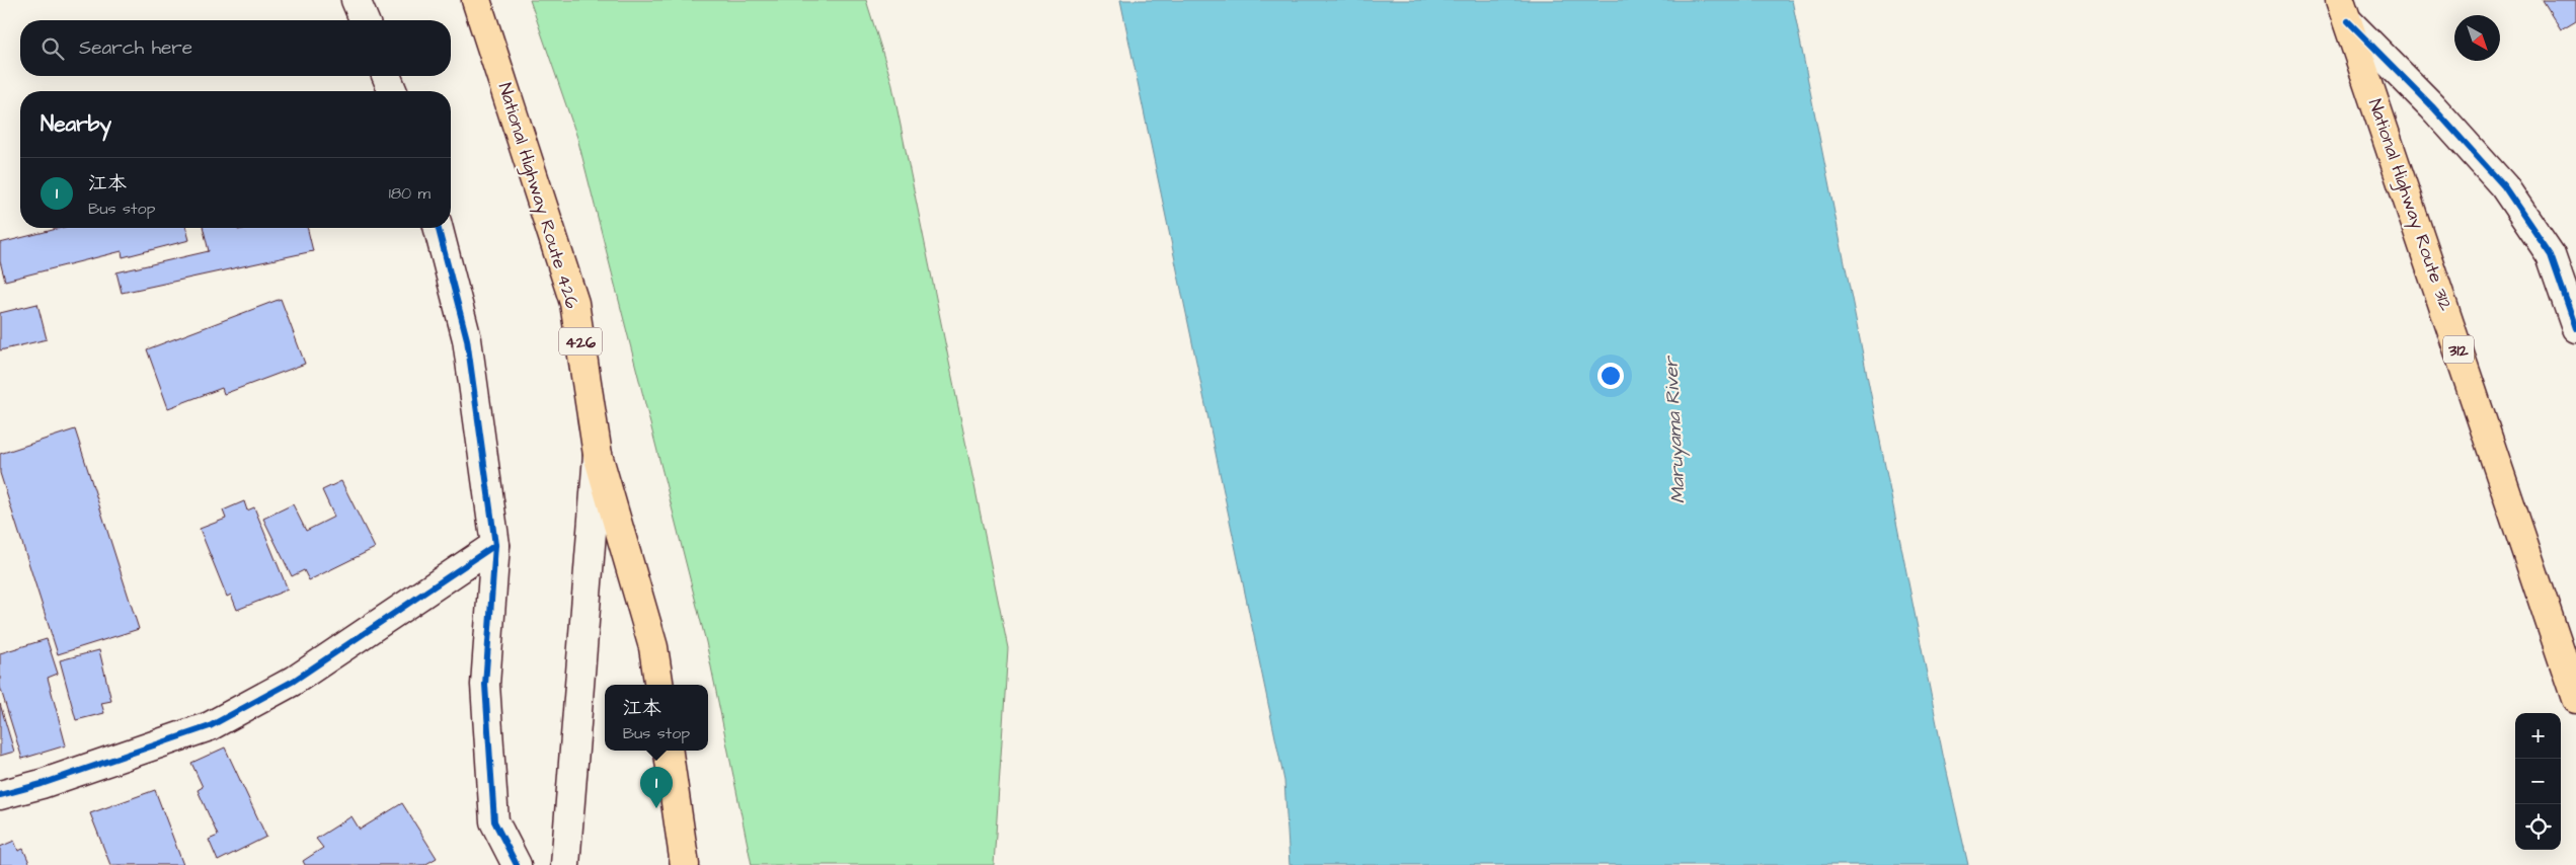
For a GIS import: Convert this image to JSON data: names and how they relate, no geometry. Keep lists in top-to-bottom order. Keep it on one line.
{"streets":{"highway":["National Highway Route 426","National Highway Route 312","426","312"]},"water":["Maruyama River"],"north":"bottom right","page":{"search":"Search here","heading":"Nearby","list":[{"mark":"1","name":"江本","note":"Bus stop","value":"180 m"}],"popup":["江本","Bus stop"],"map_buttons":["+","−"],"pins":"1"}}
